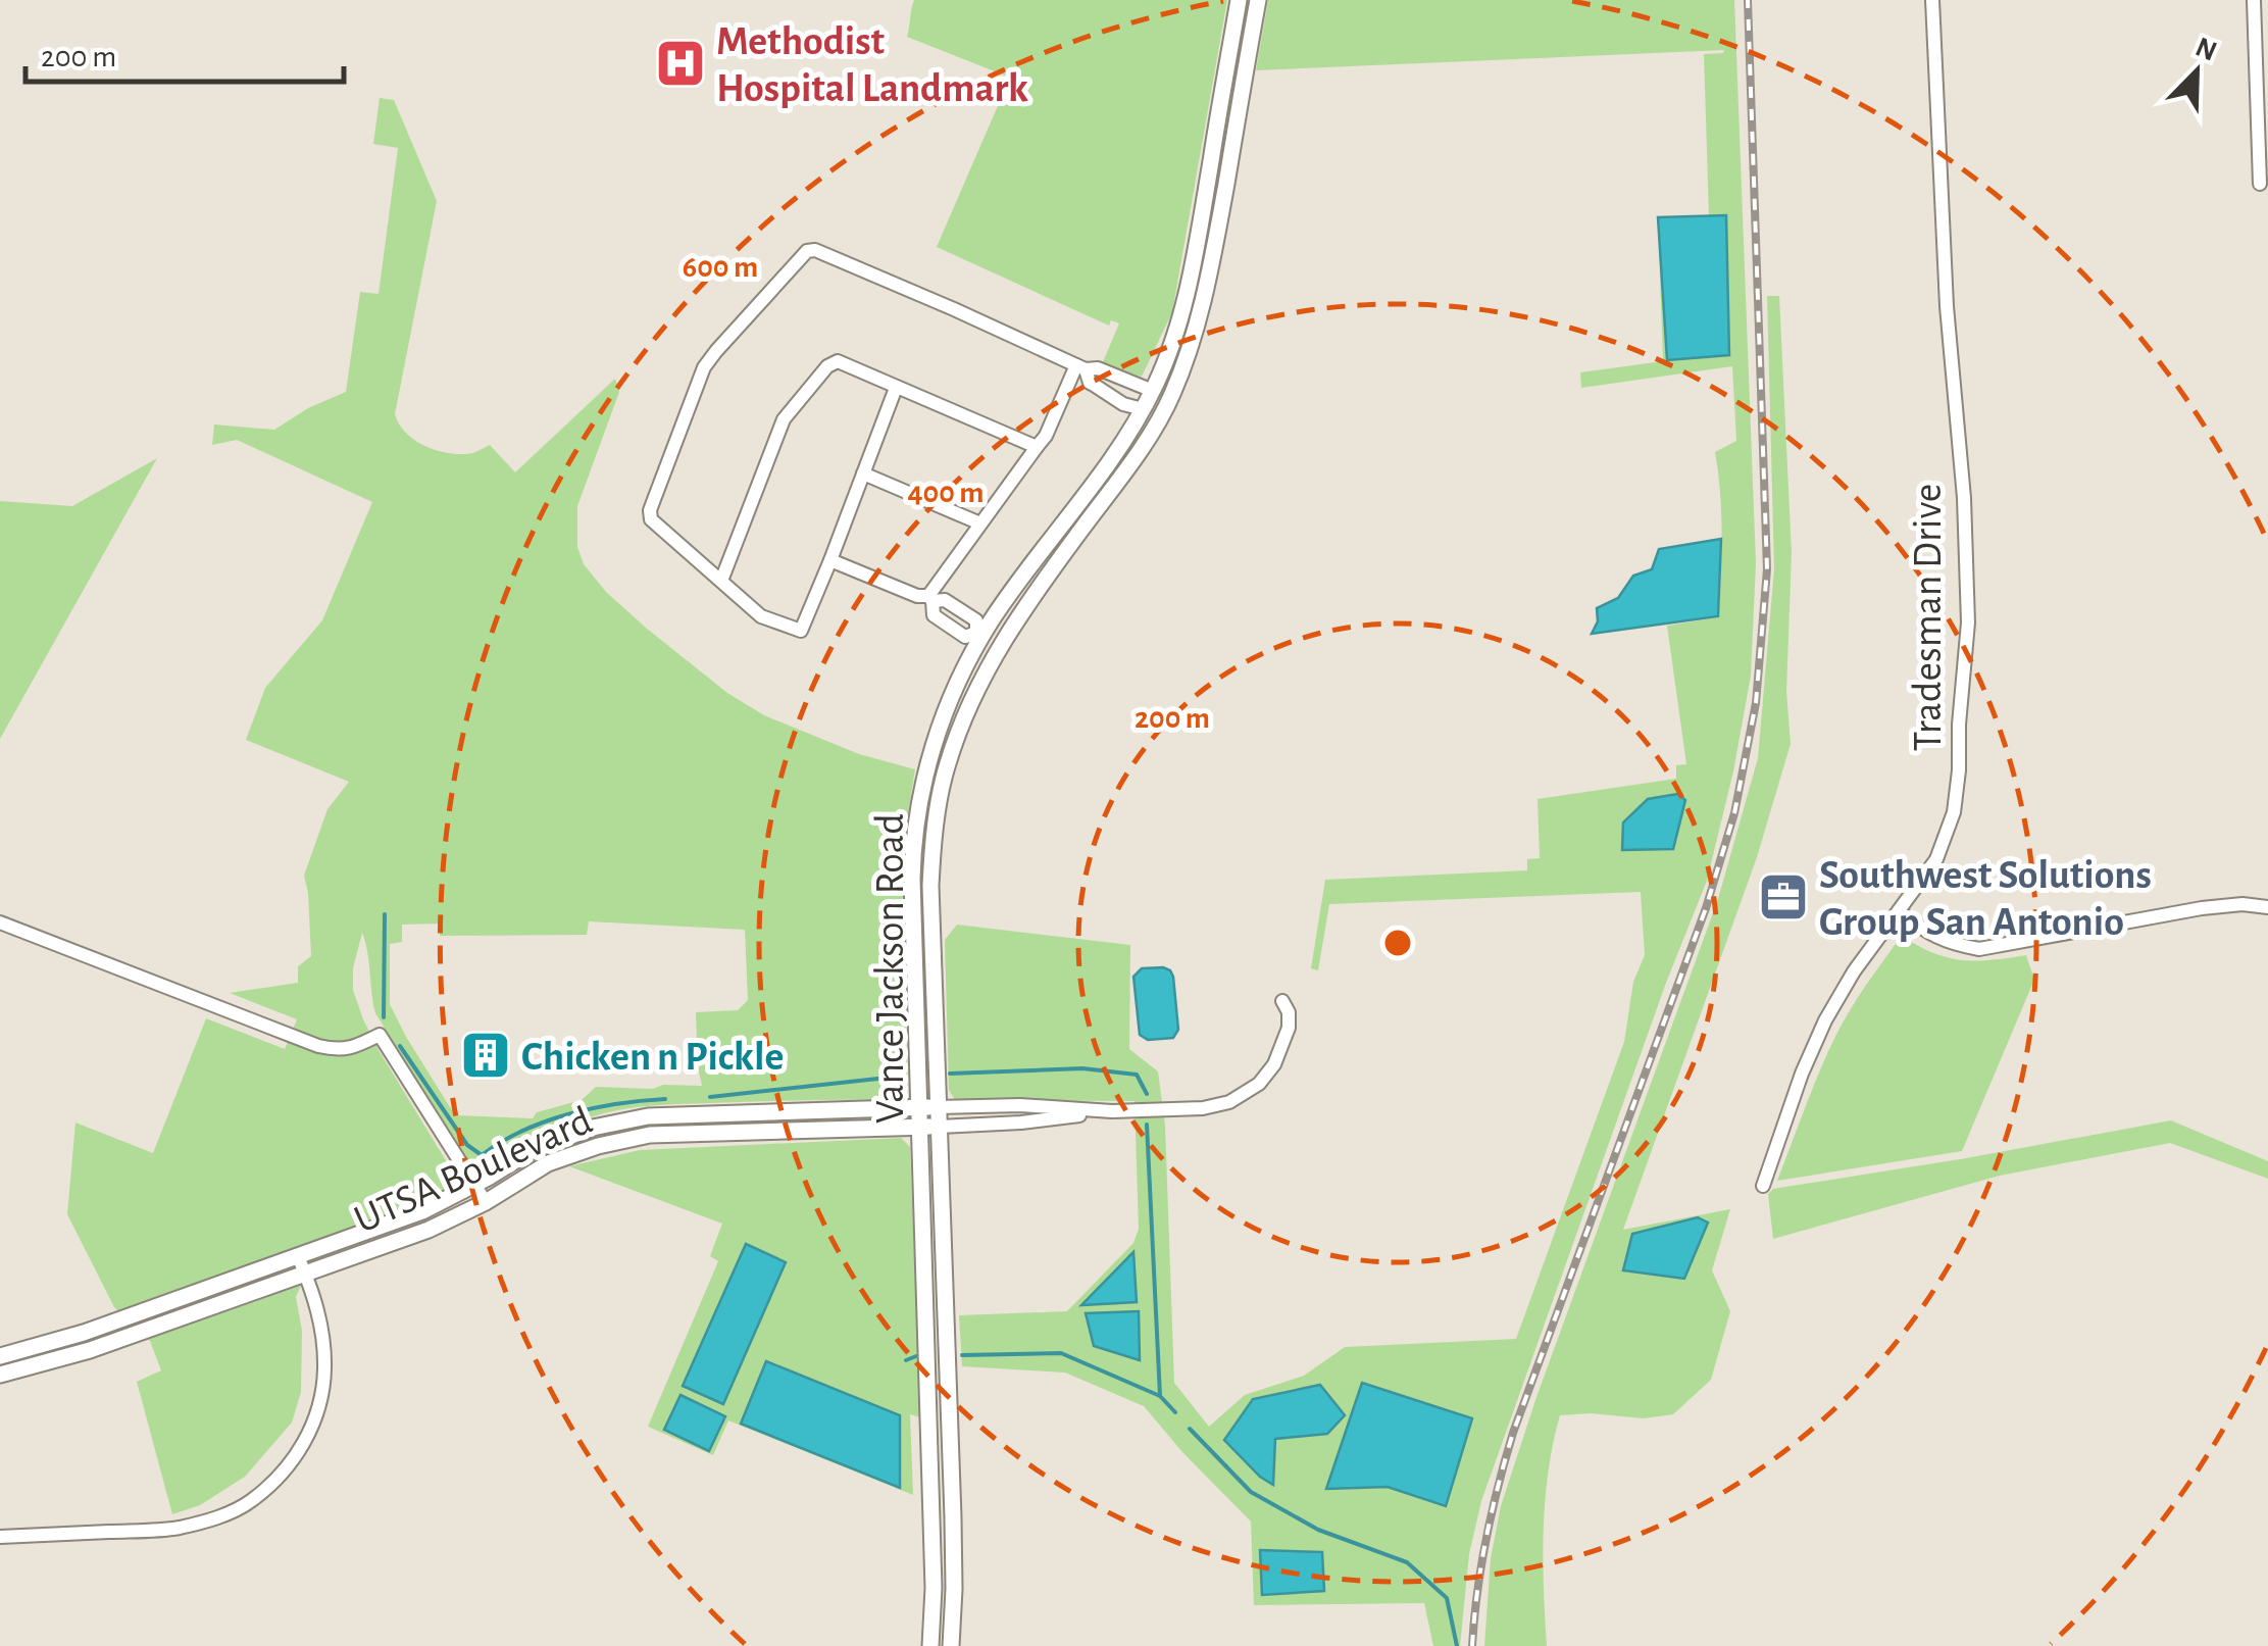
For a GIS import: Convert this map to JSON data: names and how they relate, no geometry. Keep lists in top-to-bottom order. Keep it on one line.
{"streets":{"main road":["Vance Jackson Road","UTSA Boulevard"],"street":["Tradesman Drive"]},"crossings":[["Vance Jackson Road","UTSA Boulevard"]],"places":{"hospital":["Methodist Hospital Landmark"],"office":["Southwest Solutions Group San Antonio"],"building":["Chicken n Pickle"]},"scale_bar":"200 m","north":"top right","rings":["600 m","400 m","200 m"]}
